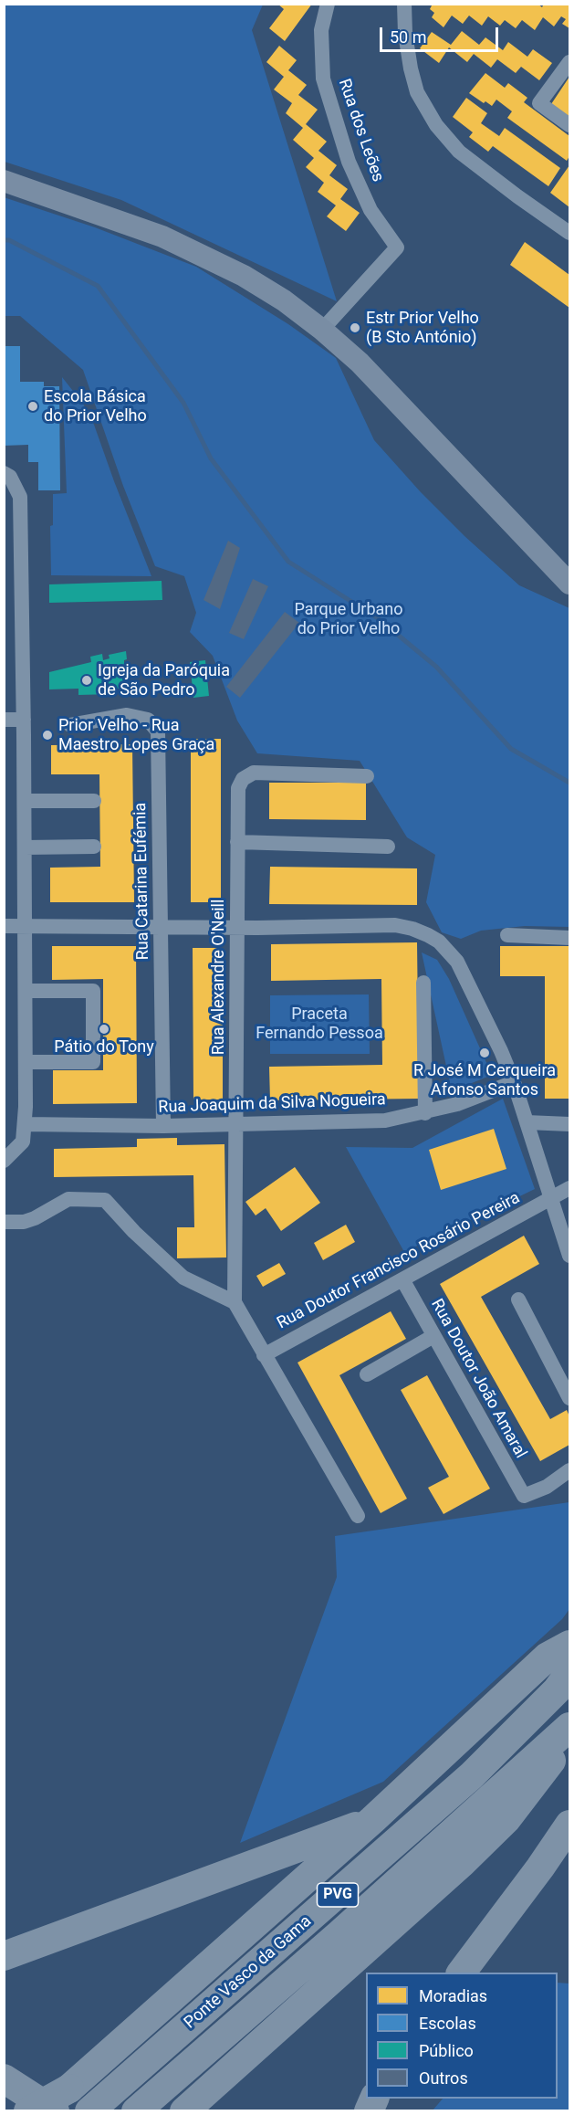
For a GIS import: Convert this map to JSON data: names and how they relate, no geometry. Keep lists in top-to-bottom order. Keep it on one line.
{"streets":{"highway":["PVG","Ponte Vasco da Gama"],"street":["Rua dos Leões","Rua Catarina Eufémia","Rua Alexandre O'Neill","Rua Joaquim da Silva Nogueira","Rua Doutor Francisco Rosário Pereira","Rua Doutor João Amaral"]},"crossings":[["Rua Catarina Eufémia","Rua Joaquim da Silva Nogueira"],["Rua Alexandre O'Neill","Rua Joaquim da Silva Nogueira"],["Rua Doutor Francisco Rosário Pereira","Rua Doutor João Amaral"]],"parks":["Parque Urbano do Prior Velho","Praceta Fernando Pessoa"],"places":["Estr Prior Velho (B Sto António)","Escola Básica do Prior Velho","Igreja da Paróquia de São Pedro","Prior Velho - Rua Maestro Lopes Graça","Pátio do Tony","R José M Cerqueira Afonso Santos"],"legend":["Moradias","Escolas","Público","Outros"],"scale_bar":"50 m"}
